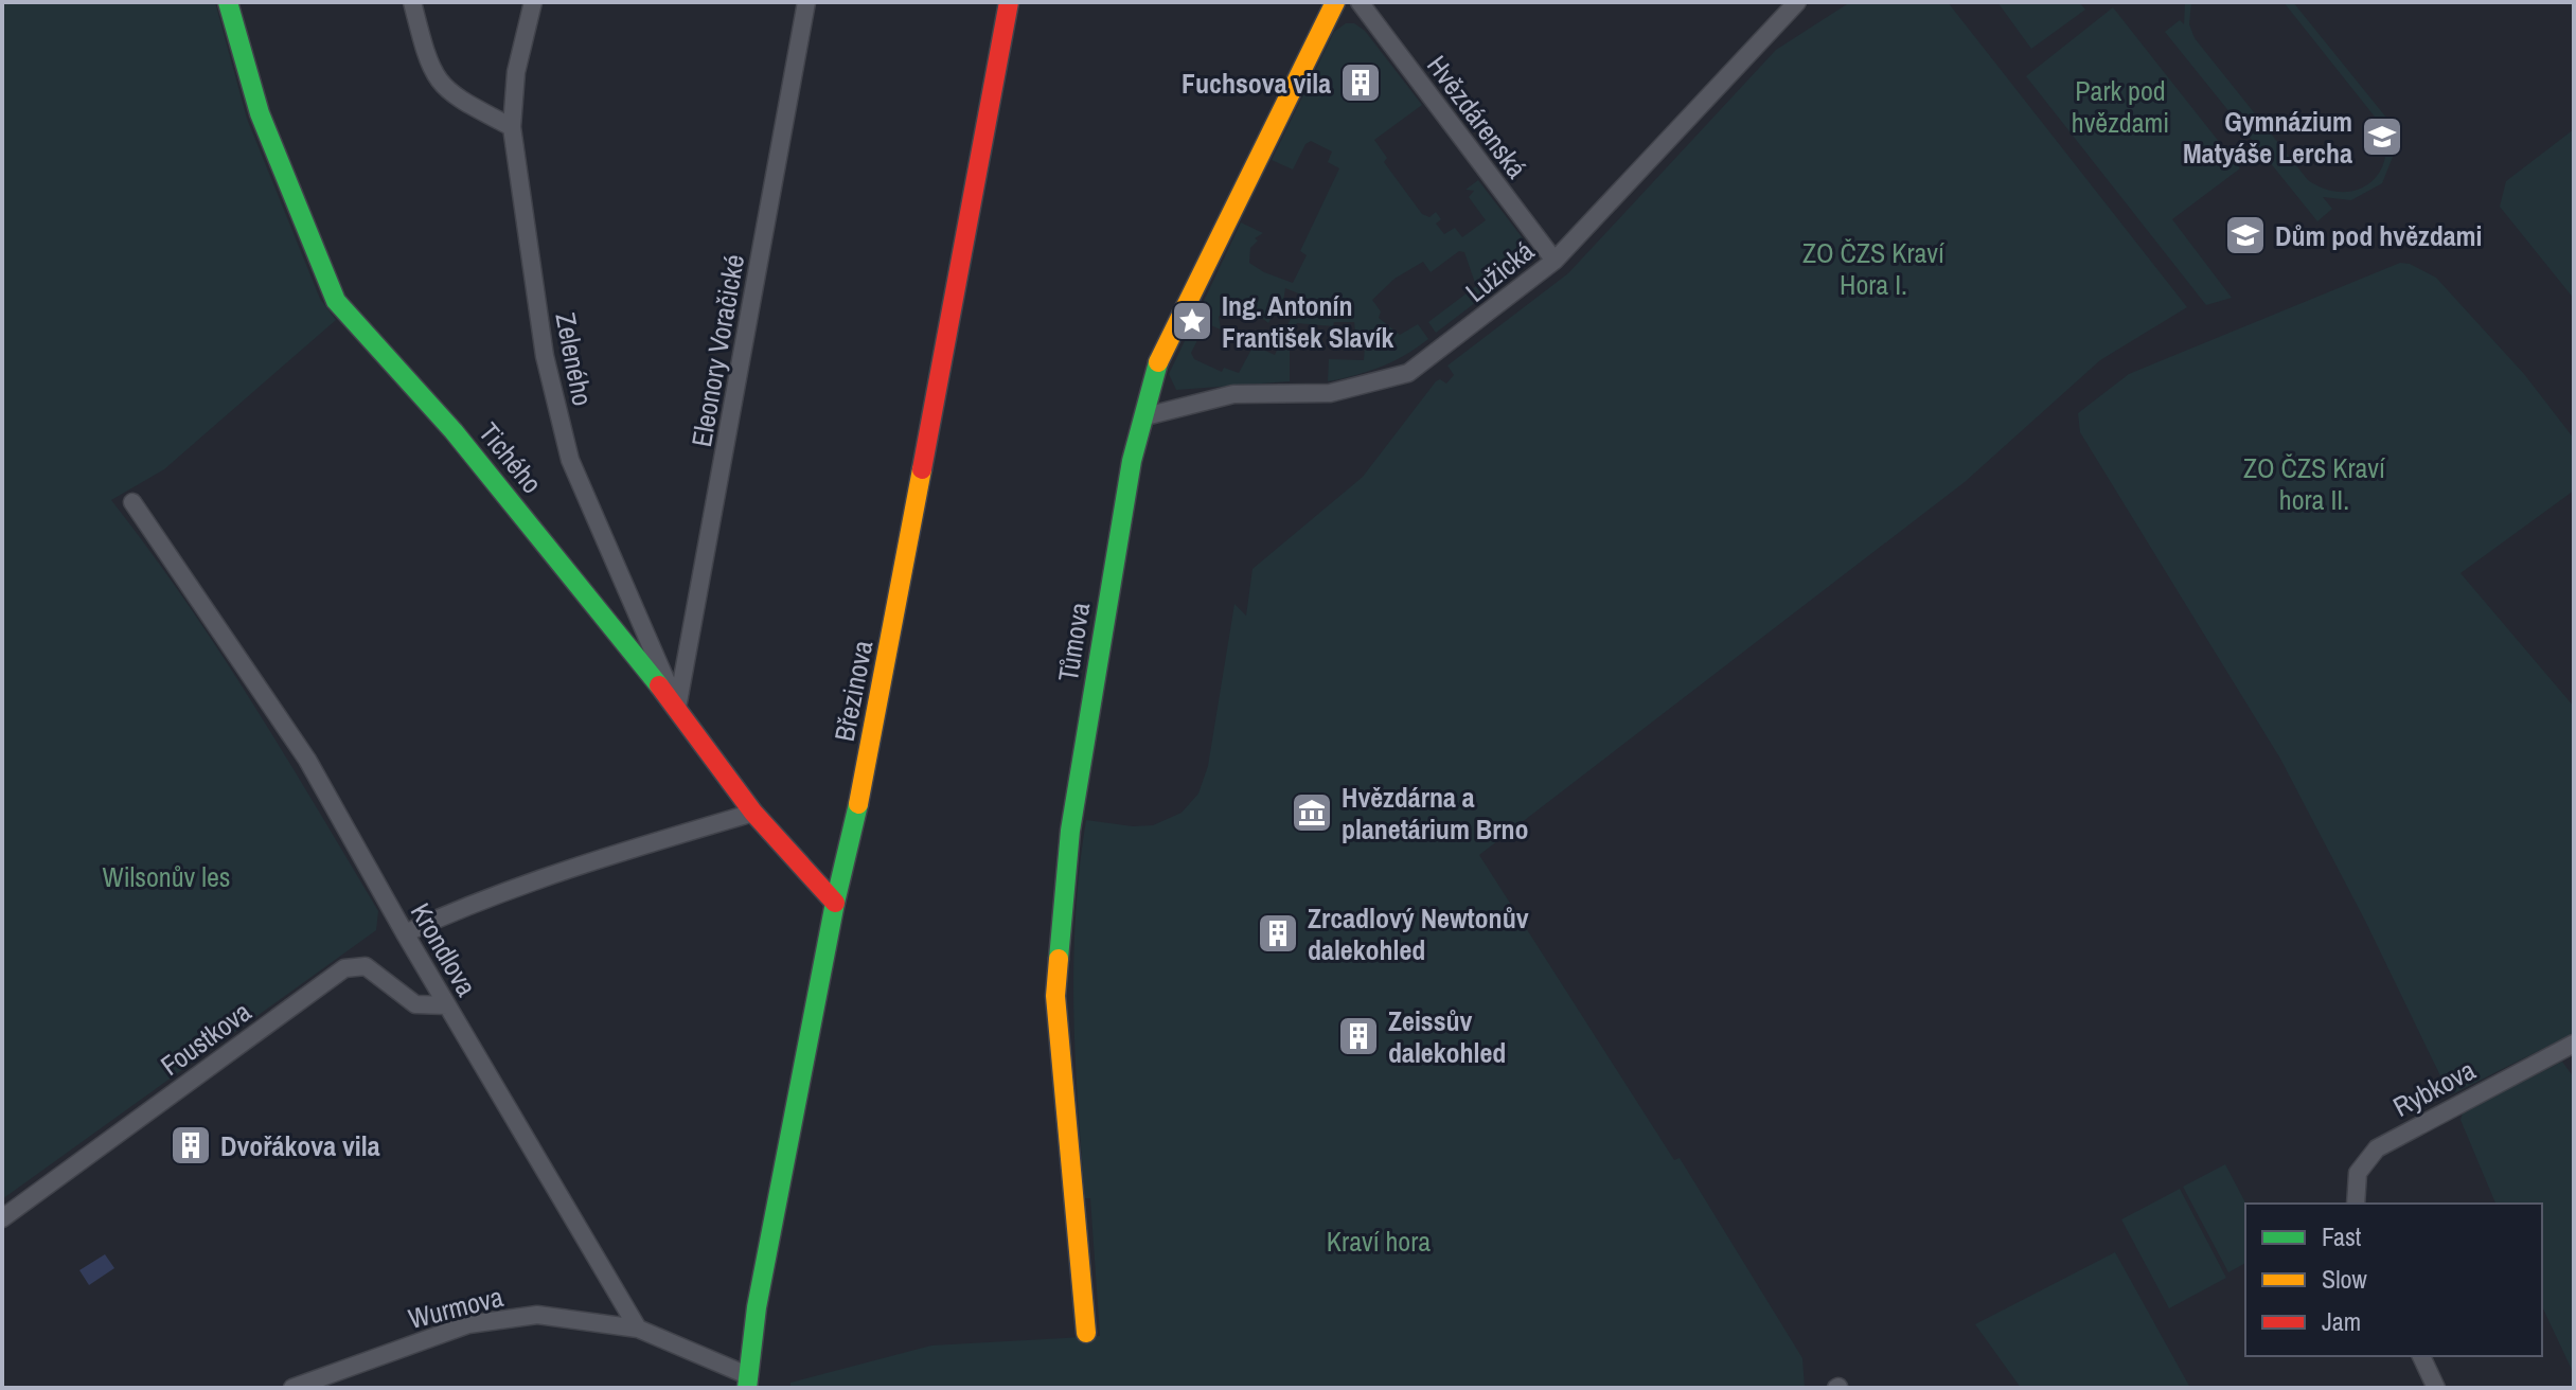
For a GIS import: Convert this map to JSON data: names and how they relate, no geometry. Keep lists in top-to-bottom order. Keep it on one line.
{"streets":{"street":["Hvězdárenská","Lužická","Eleonory Voračické","Zeleného","Tichého","Tůmova","Březinova","Krondlova","Foustkova","Rybkova","Wurmova"]},"crossings":[["Hvězdárenská","Lužická"],["Lužická","Tůmova"],["Eleonory Voračické","Zeleného"],["Eleonory Voračické","Tichého"],["Zeleného","Tichého"],["Tichého","Březinova"],["Krondlova","Foustkova"],["Krondlova","Wurmova"]],"parks":["Park pod hvězdami","ZO ČZS Kraví Hora I.","ZO ČZS Kraví hora II.","Wilsonův les","Kraví hora"],"places":{"building":["Fuchsova vila","Zrcadlový Newtonův dalekohled","Zeissův dalekohled","Dvořákova vila"],"school or university":["Gymnázium Matyáše Lercha","Dům pod hvězdami"],"place":["Ing. Antonín František Slavík"],"museum":["Hvězdárna a planetárium Brno"]},"legend":["Fast","Slow","Jam"]}
